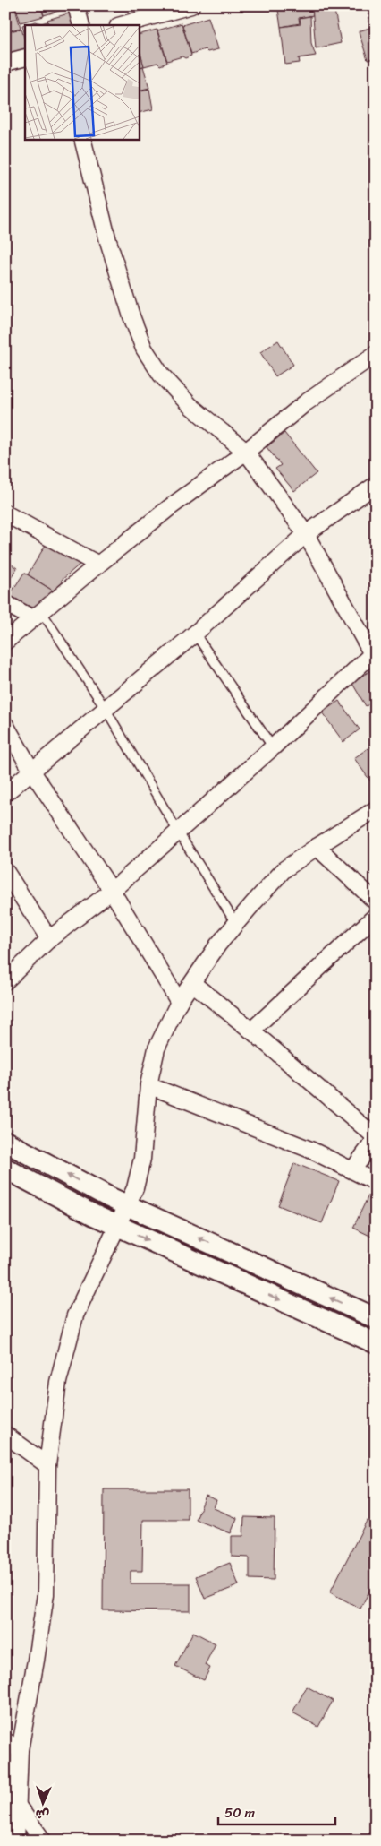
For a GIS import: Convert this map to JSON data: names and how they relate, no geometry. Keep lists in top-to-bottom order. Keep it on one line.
{"scale_bar":"50 m","north":"bottom"}
